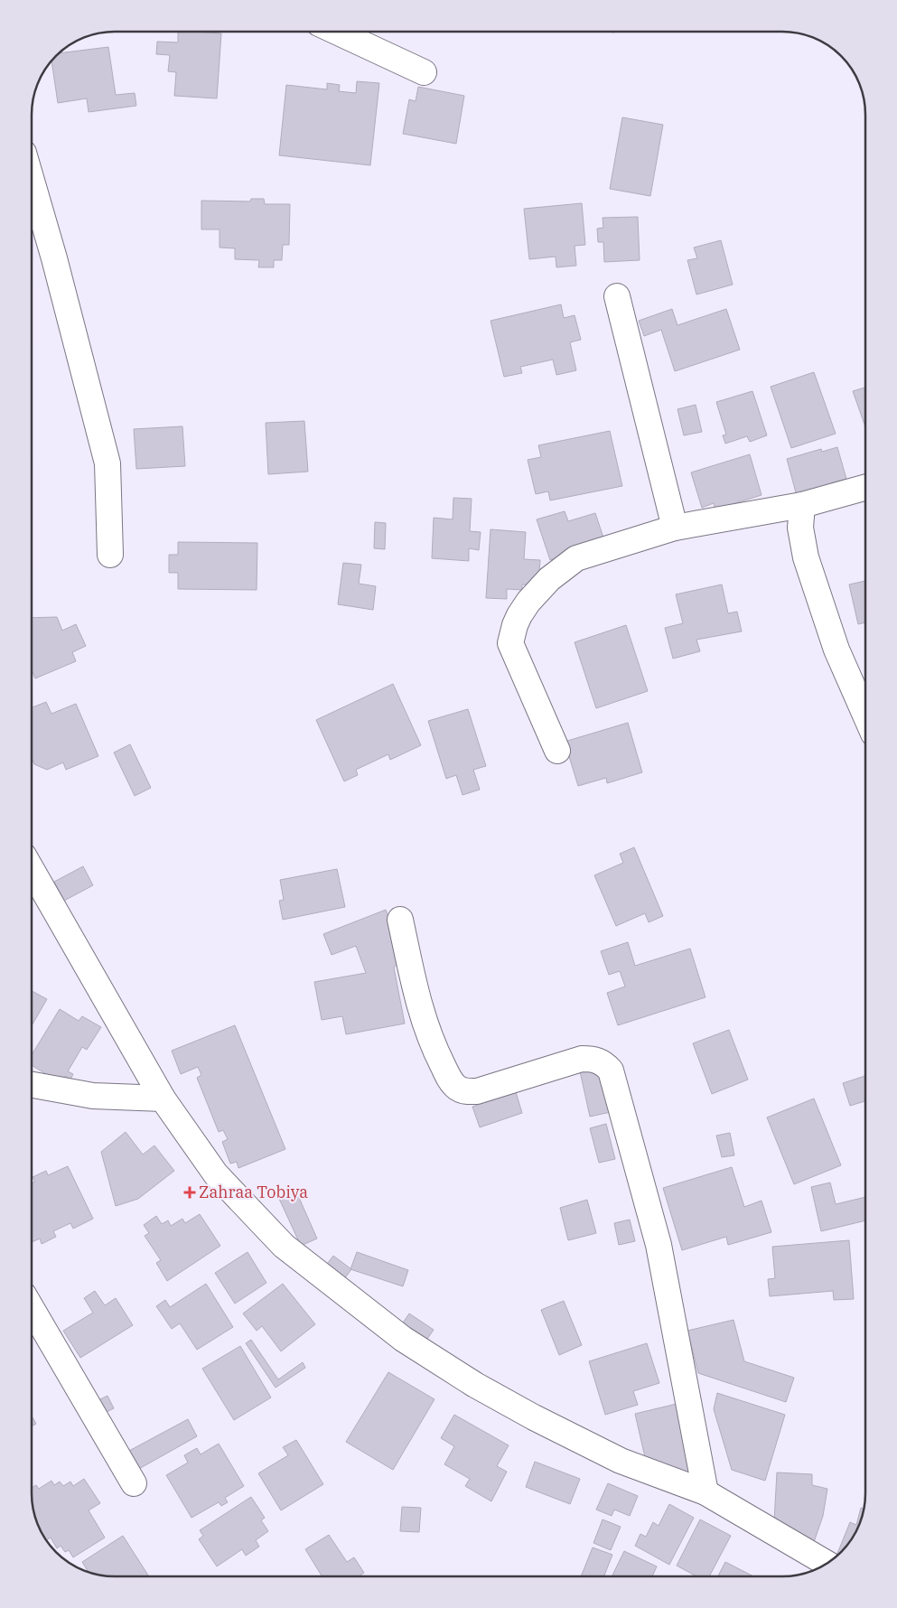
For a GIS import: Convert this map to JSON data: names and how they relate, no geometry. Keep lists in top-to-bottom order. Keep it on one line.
{"places":{"health":["Zahraa Tobiya"]}}
